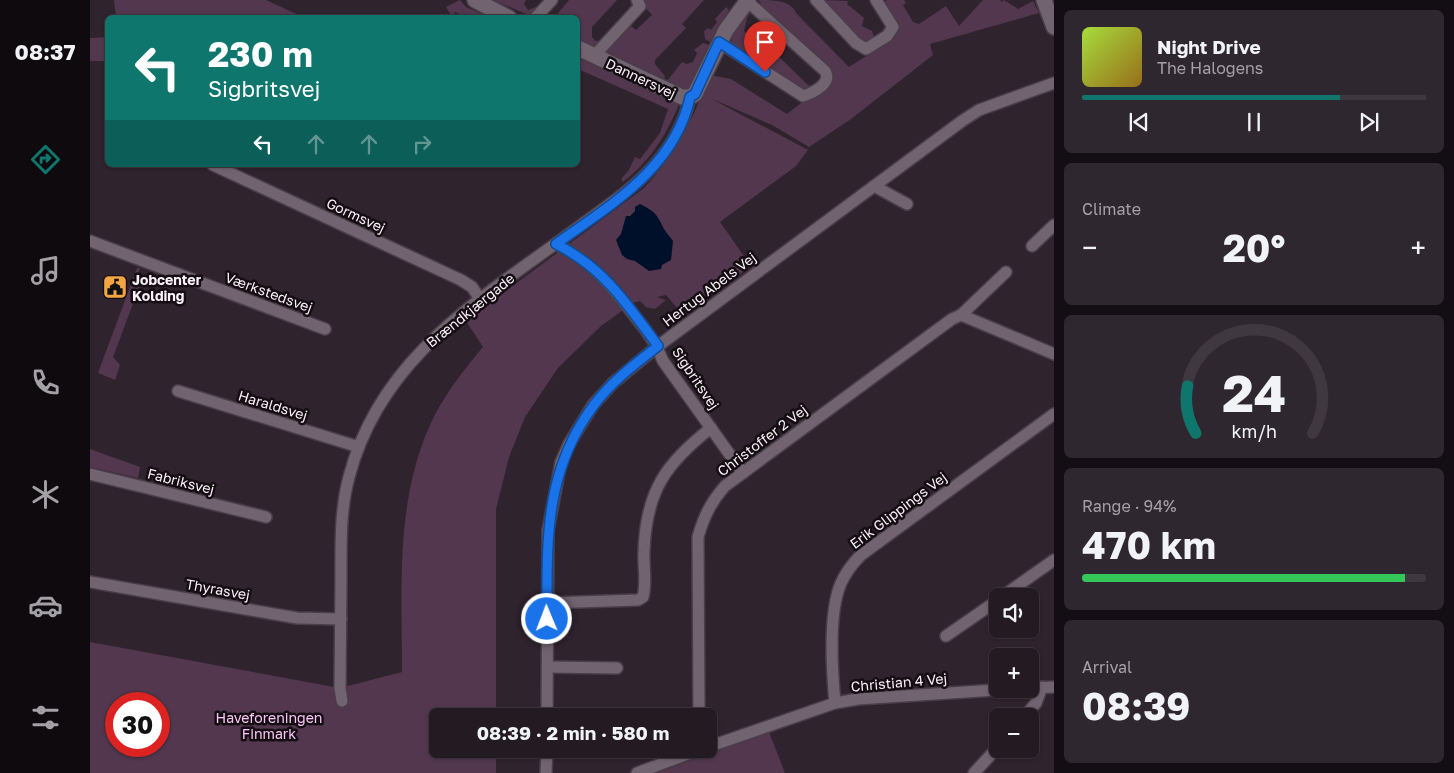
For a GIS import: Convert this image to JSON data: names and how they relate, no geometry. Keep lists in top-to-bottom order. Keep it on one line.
{"streets":{"street":["Dannersvej","Gormsvej","Hertug Abels Vej","Værkstedsvej","Brændkjærgade","Sigbritsvej","Haraldsvej","Christoffer 2 Vej","Fabriksvej","Erik Glippings Vej","Thyrasvej","Christian 4 Vej"]},"crossings":[["Dannersvej","Brændkjærgade"],["Gormsvej","Brændkjærgade"],["Hertug Abels Vej","Sigbritsvej"],["Brændkjærgade","Sigbritsvej"],["Brændkjærgade","Haraldsvej"],["Brændkjærgade","Thyrasvej"],["Sigbritsvej","Christoffer 2 Vej"],["Erik Glippings Vej","Christian 4 Vej"]],"parks":["Haveforeningen Finmark"],"places":{"public building":["Jobcenter Kolding"]},"page":{"tabs":"08:37","turn":["230 m","Sigbritsvej"],"song":["Night Drive","The Halogens"],"tile":["Climate",["Range · 94%","470 km"],["Arrival","08:39"]],"heat":["−","20°","+"],"map_buttons":["+","−"],"limit":"30","trip":"08:39 · 2 min · 580 m","gauge":["24","km/h"]}}
